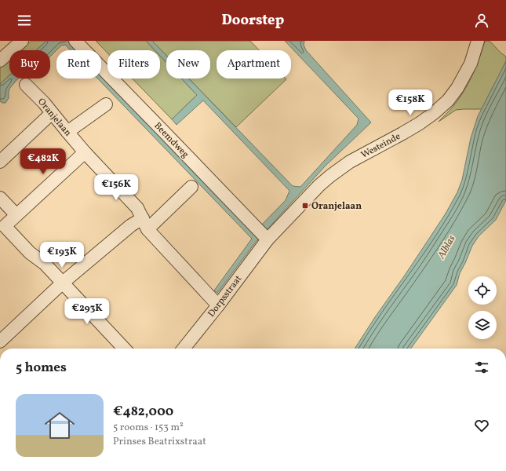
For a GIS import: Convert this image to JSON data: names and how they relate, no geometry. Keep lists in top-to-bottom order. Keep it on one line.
{"streets":{"street":["Oranjelaan","Beemdweg","Westeinde","Dorpsstraat"]},"crossings":[["Oranjelaan","Dorpsstraat"],["Beemdweg","Westeinde"],["Beemdweg","Dorpsstraat"],["Westeinde","Dorpsstraat"]],"water":["Alblas"],"places":{"transit":["Oranjelaan"]},"page":{"header":"Doorstep","chip":["Buy","Rent","Filters","New","Apartment"],"price":["€158K","€482K","€156K","€193K","€293K"],"heading":"5 homes","list":[{"name":"€482,000","note":"5 rooms · 153 m² · Prinses Beatrixstraat"}]}}
